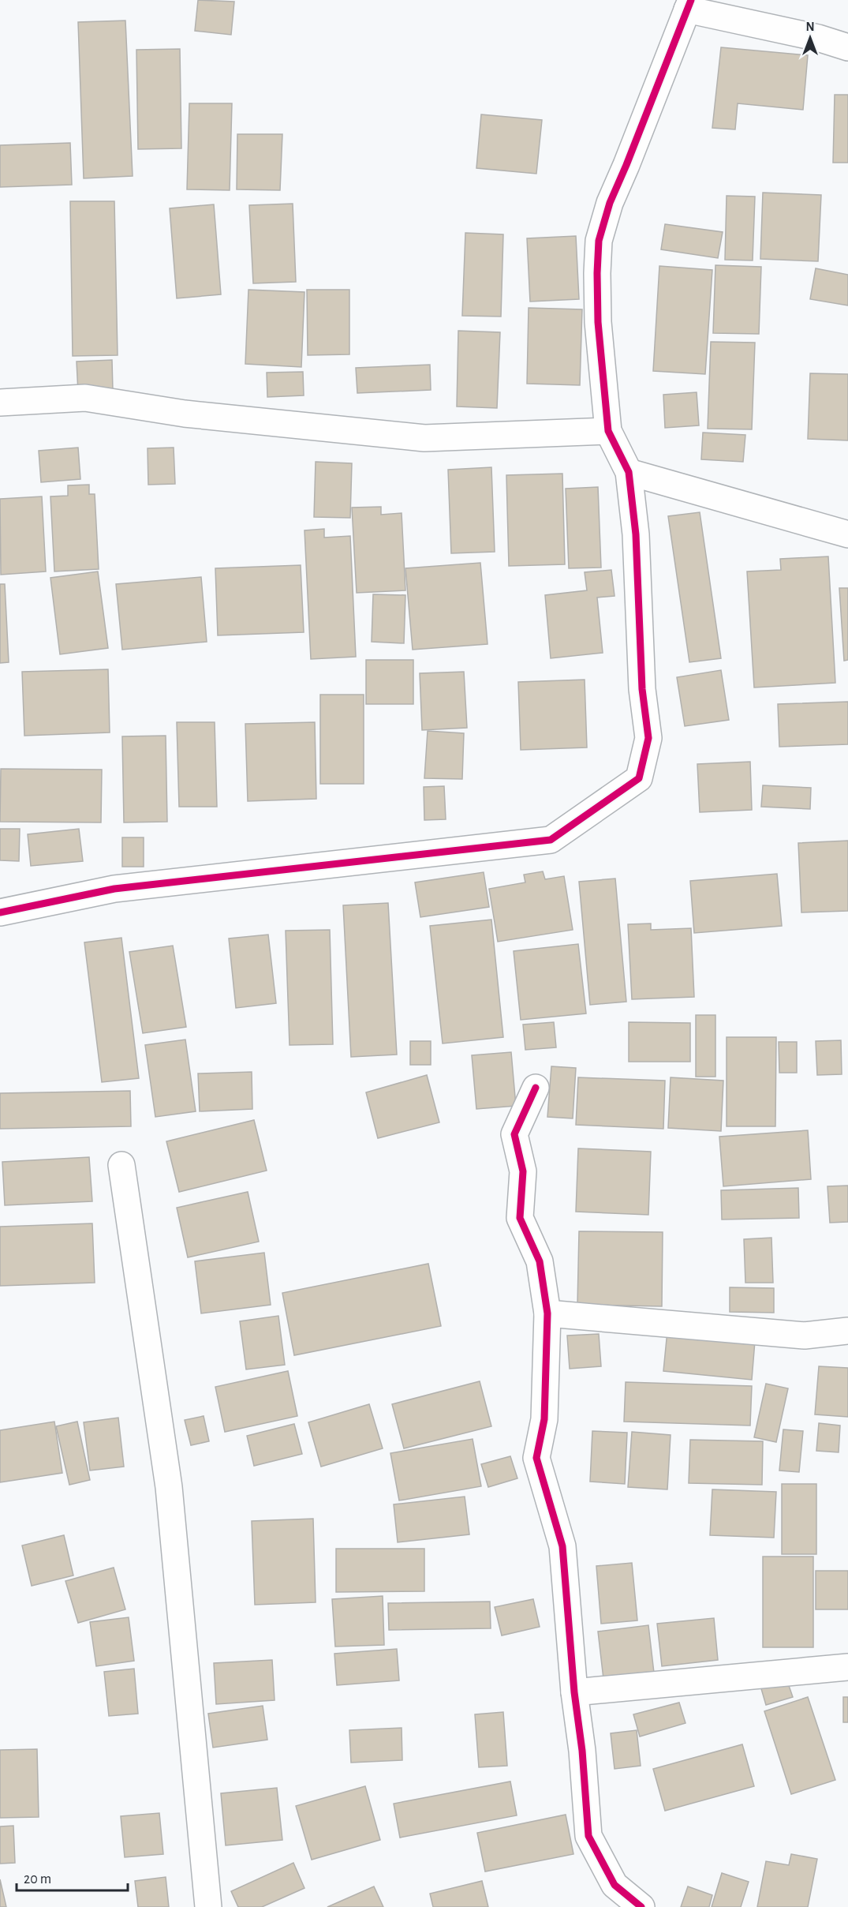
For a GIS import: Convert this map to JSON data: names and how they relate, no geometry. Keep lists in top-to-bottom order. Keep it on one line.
{"scale_bar":"20 m","north":"top"}
